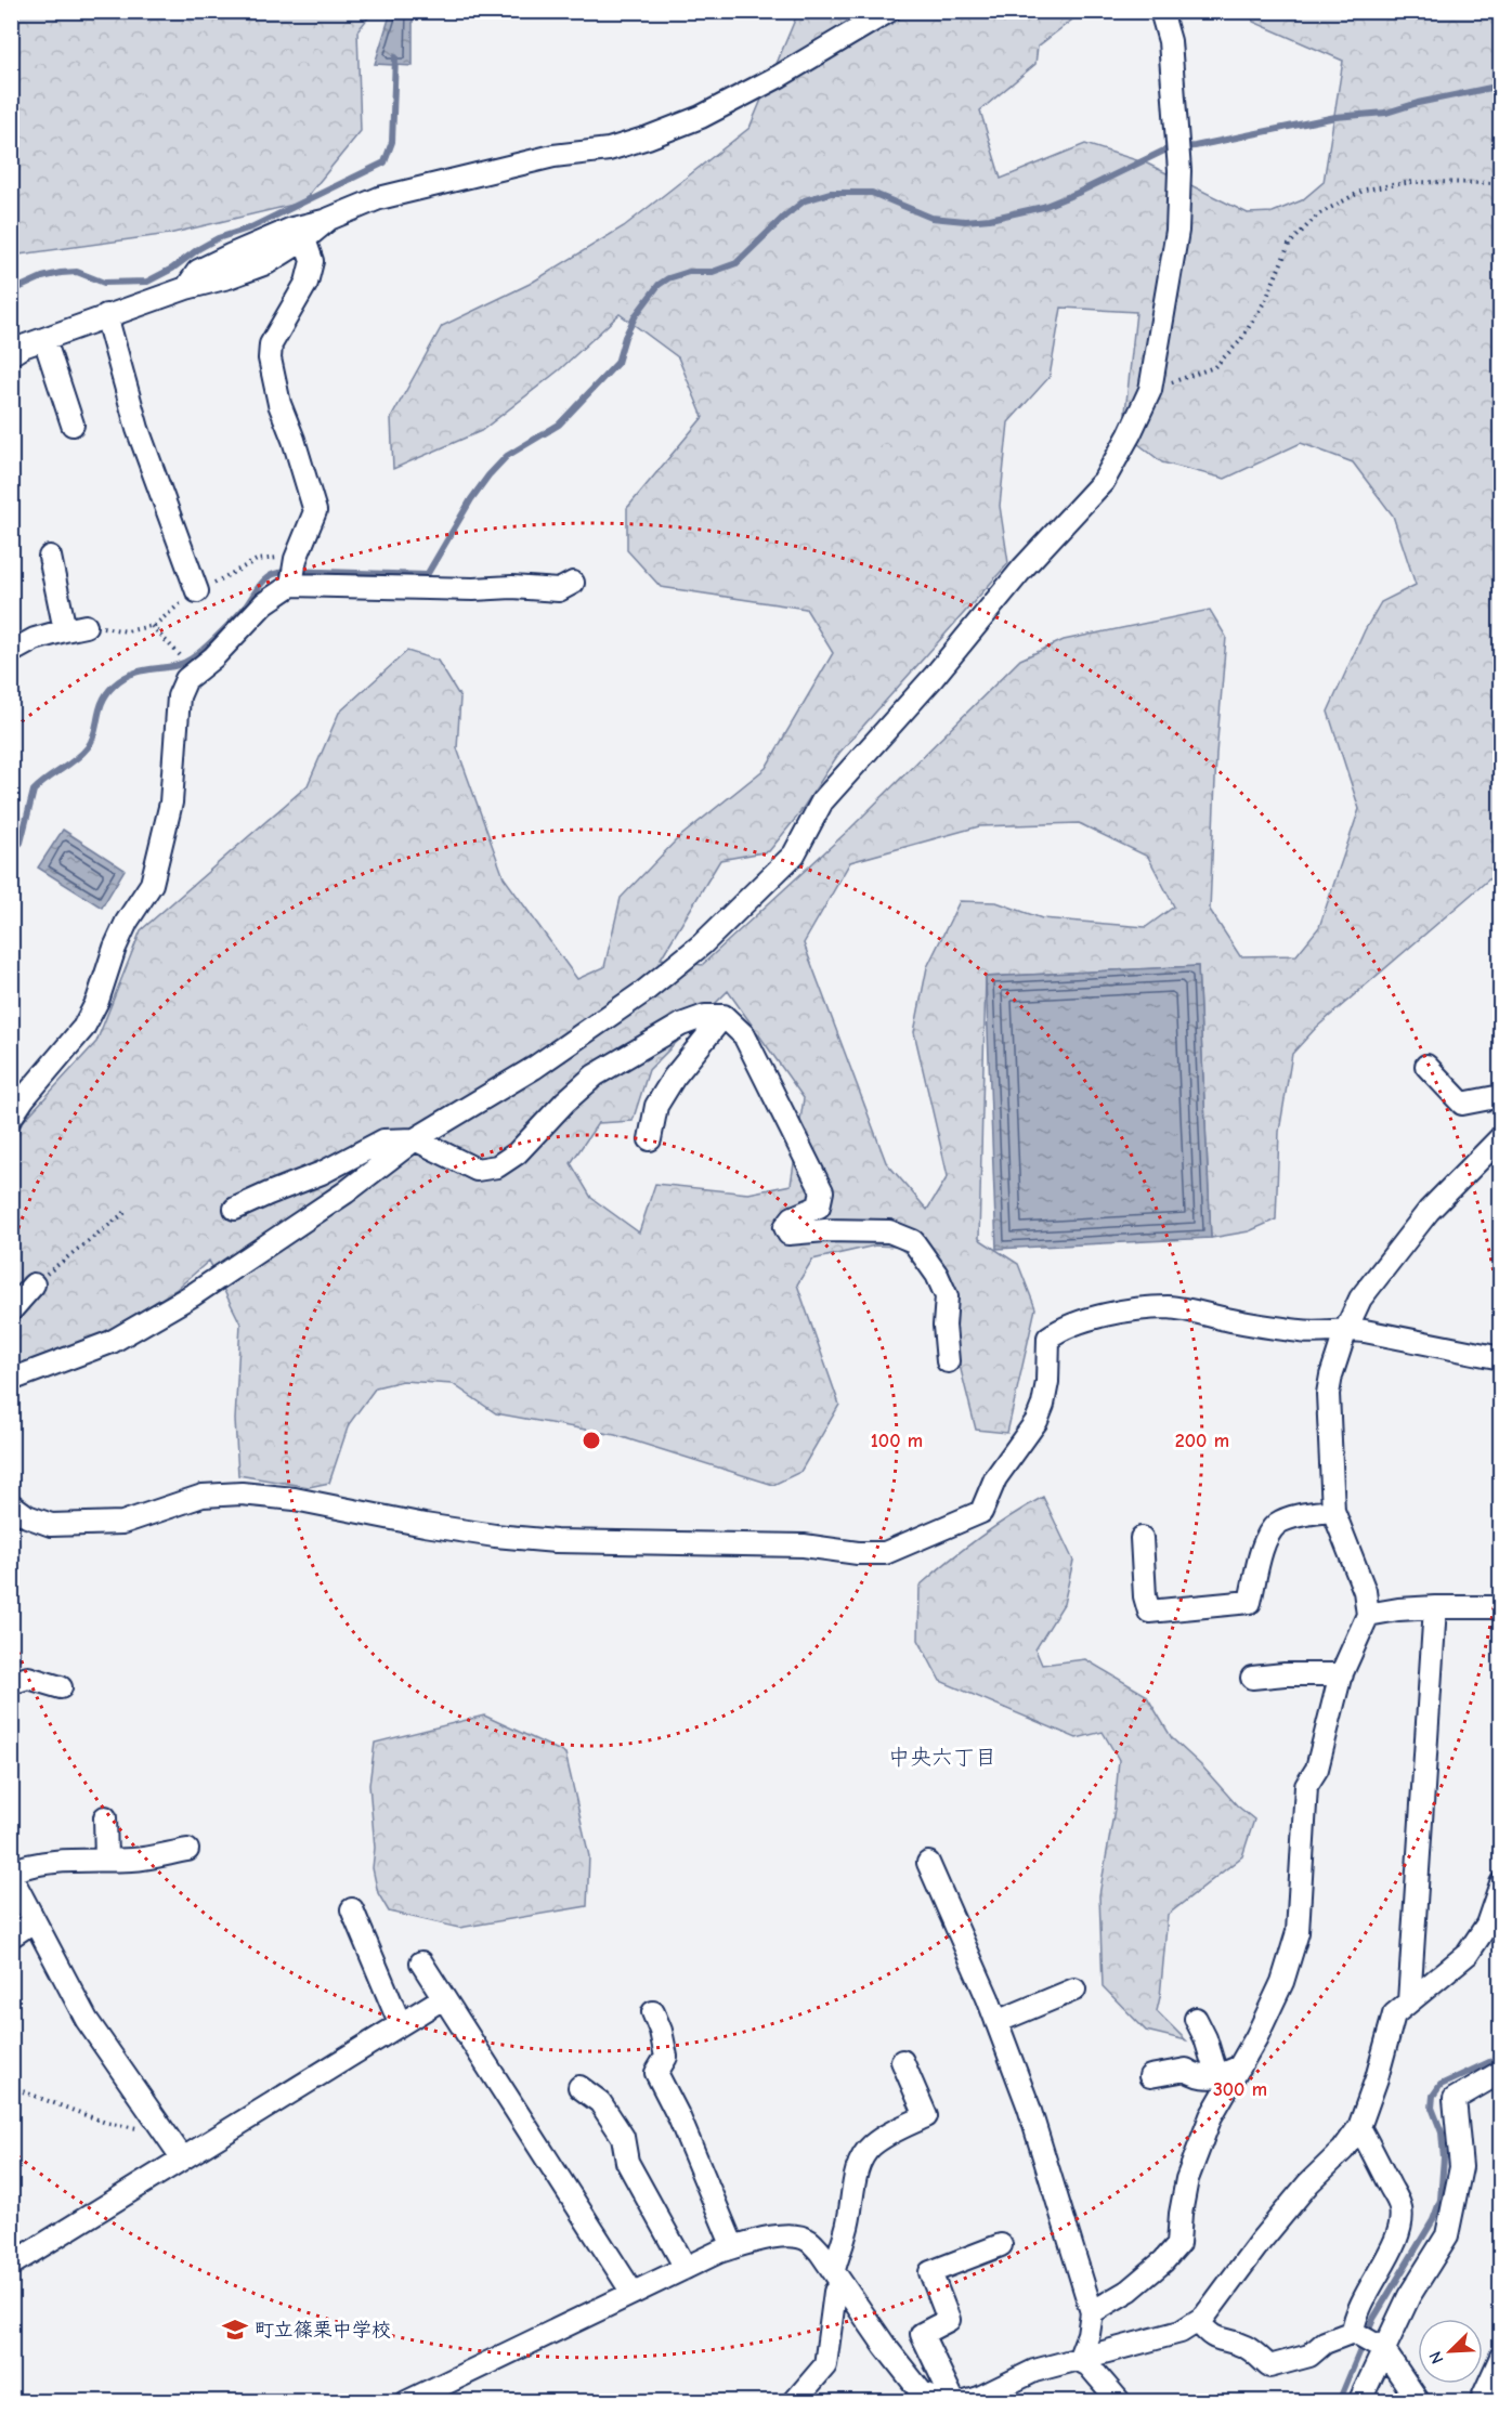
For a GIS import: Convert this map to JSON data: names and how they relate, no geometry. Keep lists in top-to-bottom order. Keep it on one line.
{"districts":["中央六丁目"],"places":{"school or university":["町立篠栗中学校"]},"north":"bottom left","rings":["100 m","200 m","300 m"]}
